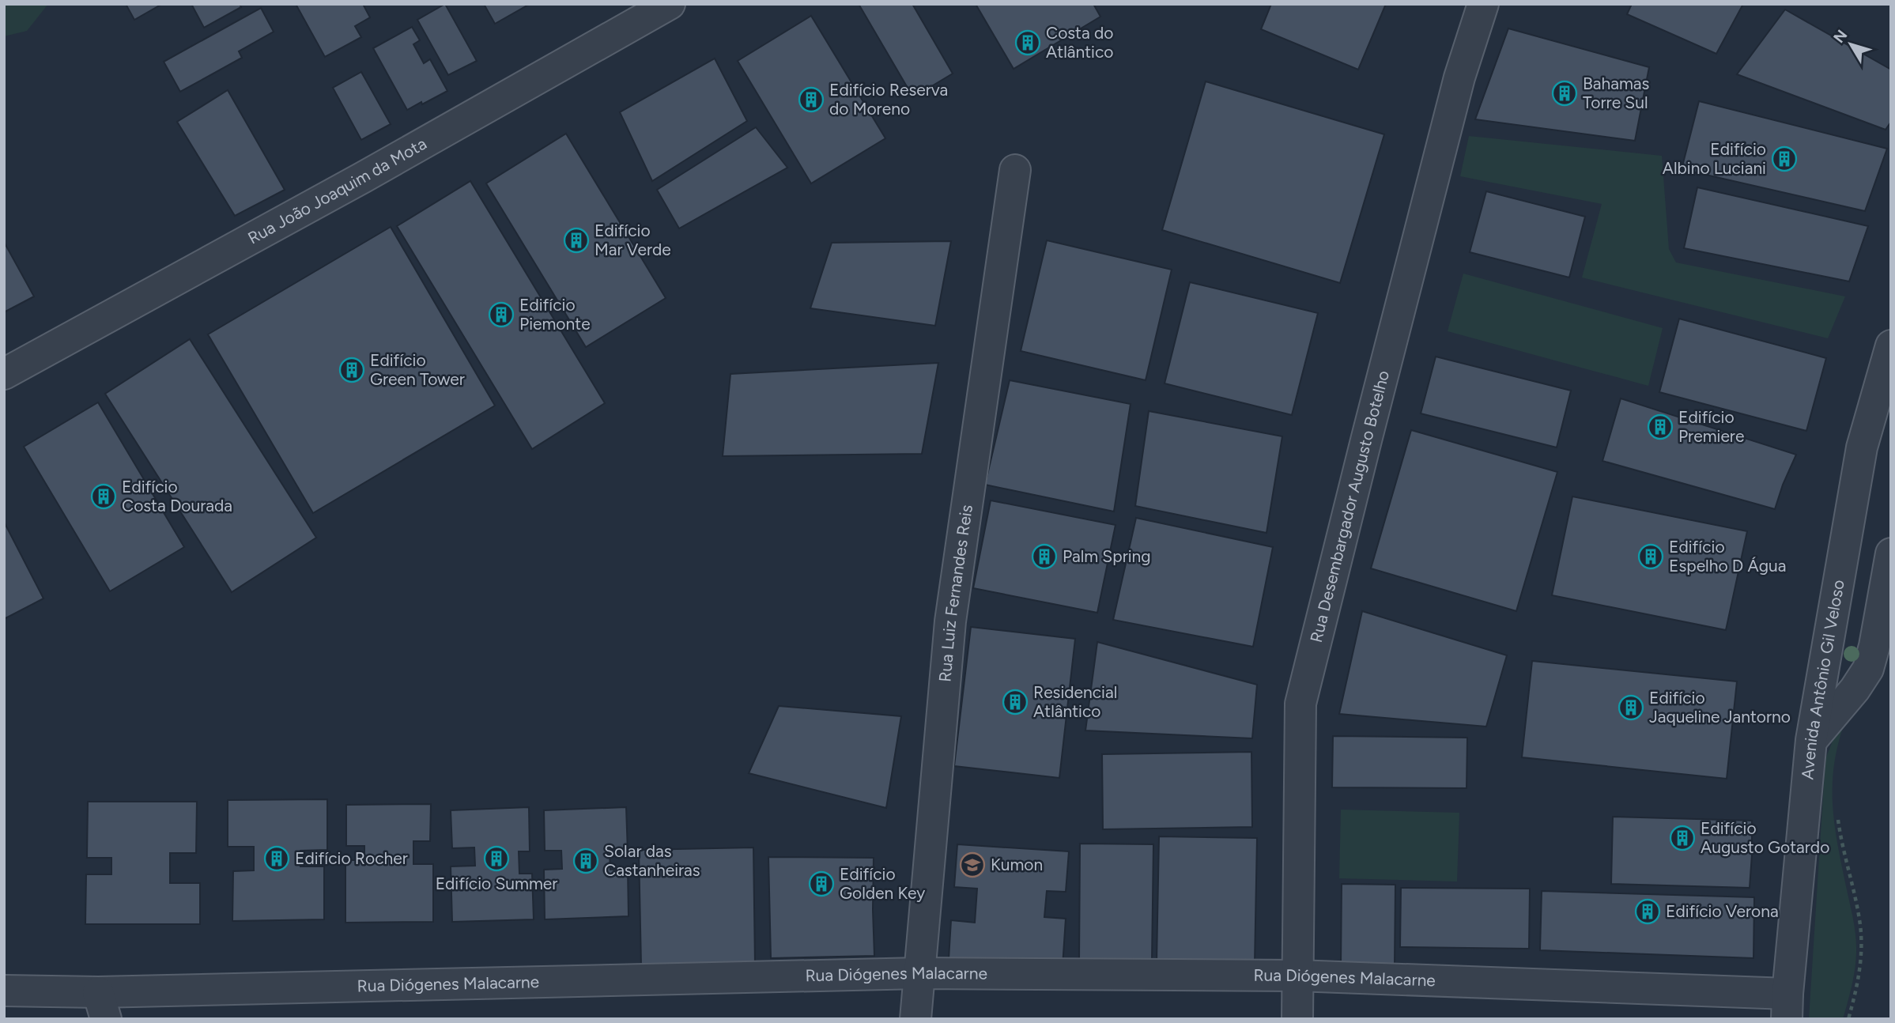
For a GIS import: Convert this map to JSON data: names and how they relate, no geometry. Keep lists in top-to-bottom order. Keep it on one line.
{"streets":{"street":["Rua João Joaquim da Mota","Rua Desembargador Augusto Botelho","Rua Luiz Fernandes Reis","Avenida Antônio Gil Veloso","Rua Diógenes Malacarne"]},"crossings":[["Rua Desembargador Augusto Botelho","Rua Diógenes Malacarne"],["Rua Luiz Fernandes Reis","Rua Diógenes Malacarne"],["Avenida Antônio Gil Veloso","Rua Diógenes Malacarne"]],"places":{"building":["Costa do Atlântico","Bahamas Torre Sul","Edifício Reserva do Moreno","Edifício Albino Luciani","Edifício Mar Verde","Edifício Piemonte","Edifício Green Tower","Edifício Premiere","Edifício Costa Dourada","Palm Spring","Edifício Espelho D Água","Residencial Atlântico","Edifício Jaqueline Jantorno","Edifício Augusto Gotardo","Edifício Rocher","Edifício Summer","Solar das Castanheiras","Edifício Golden Key","Edifício Verona"],"school or university":["Kumon"]},"north":"top left"}
